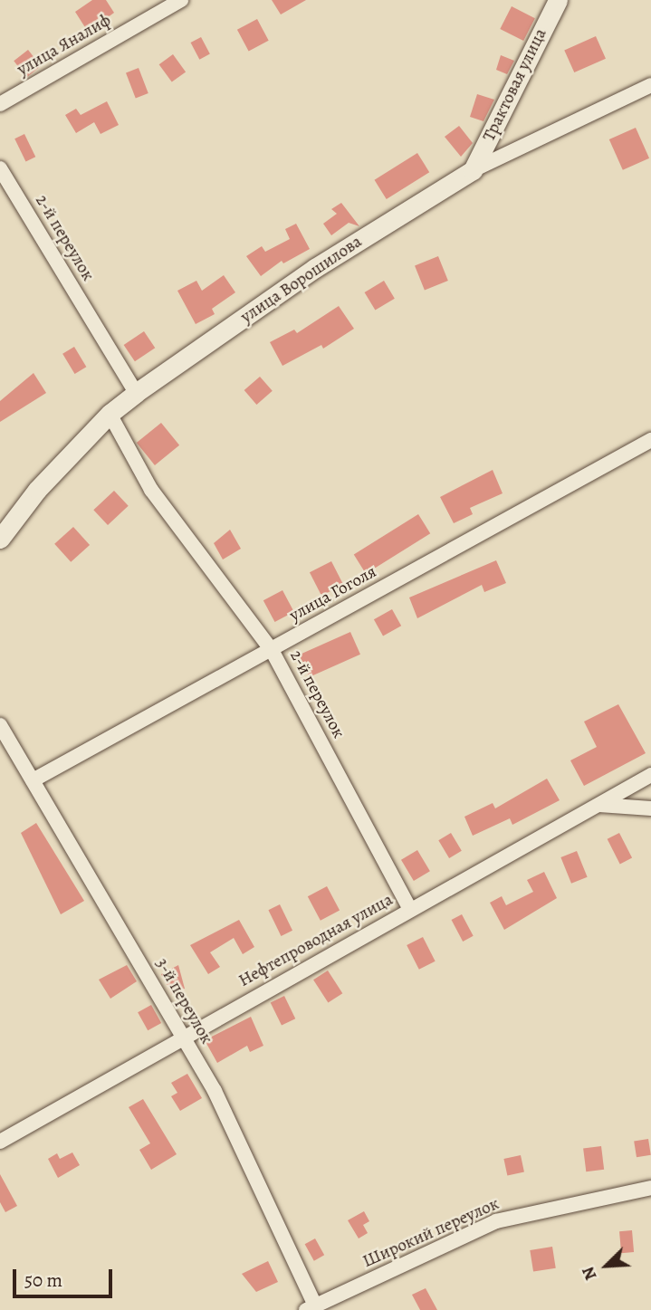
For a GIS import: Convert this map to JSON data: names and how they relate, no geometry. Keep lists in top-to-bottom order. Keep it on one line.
{"streets":{"street":["улица Яналиф","Трактовая улица","2-й переулок","улица Ворошилова","улица Гоголя","Нефтепроводная улица","3-й переулок","Широкий переулок"]},"crossings":[["Трактовая улица","улица Ворошилова"],["2-й переулок","улица Ворошилова"],["2-й переулок","улица Гоголя"],["2-й переулок","Нефтепроводная улица"],["улица Гоголя","3-й переулок"],["Нефтепроводная улица","3-й переулок"],["3-й переулок","Широкий переулок"]],"scale_bar":"50 m","north":"bottom left"}
